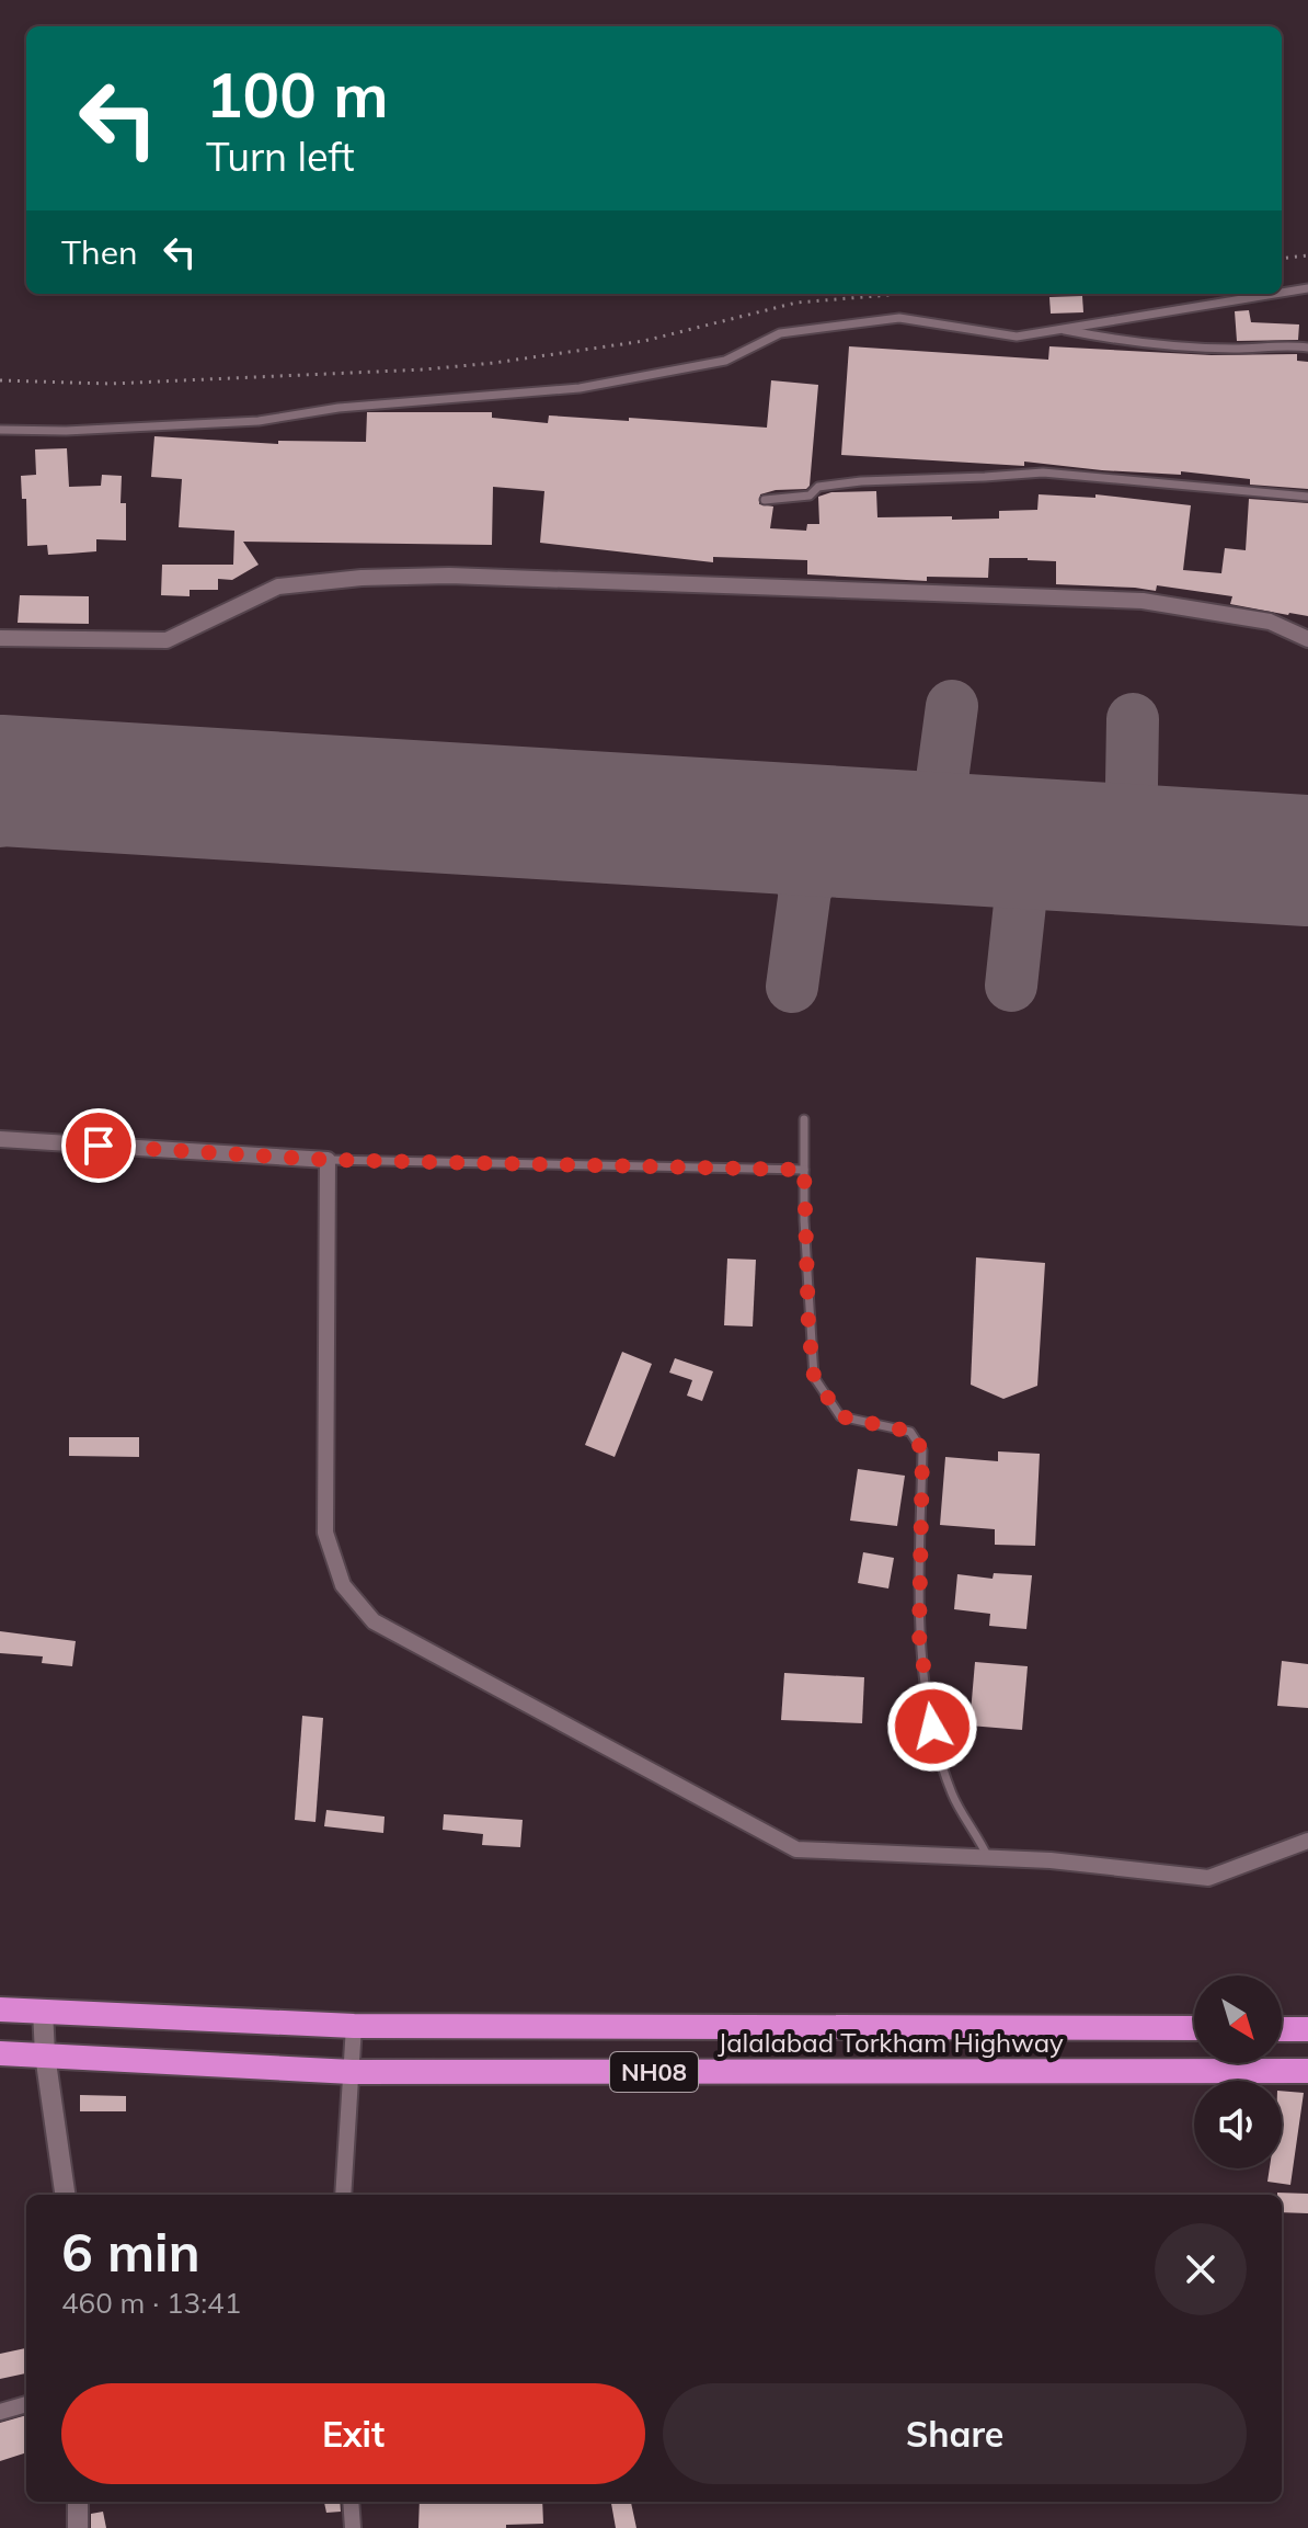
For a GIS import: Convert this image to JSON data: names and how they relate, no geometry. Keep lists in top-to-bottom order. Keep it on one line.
{"streets":{"highway":["Jalalabad Torkham Highway","NH08"]},"north":"bottom right","page":{"turn":["100 m","Turn left"],"then":"Then","heading":["6 min","460 m · 13:41"],"buttons":["Exit","Share"]}}
